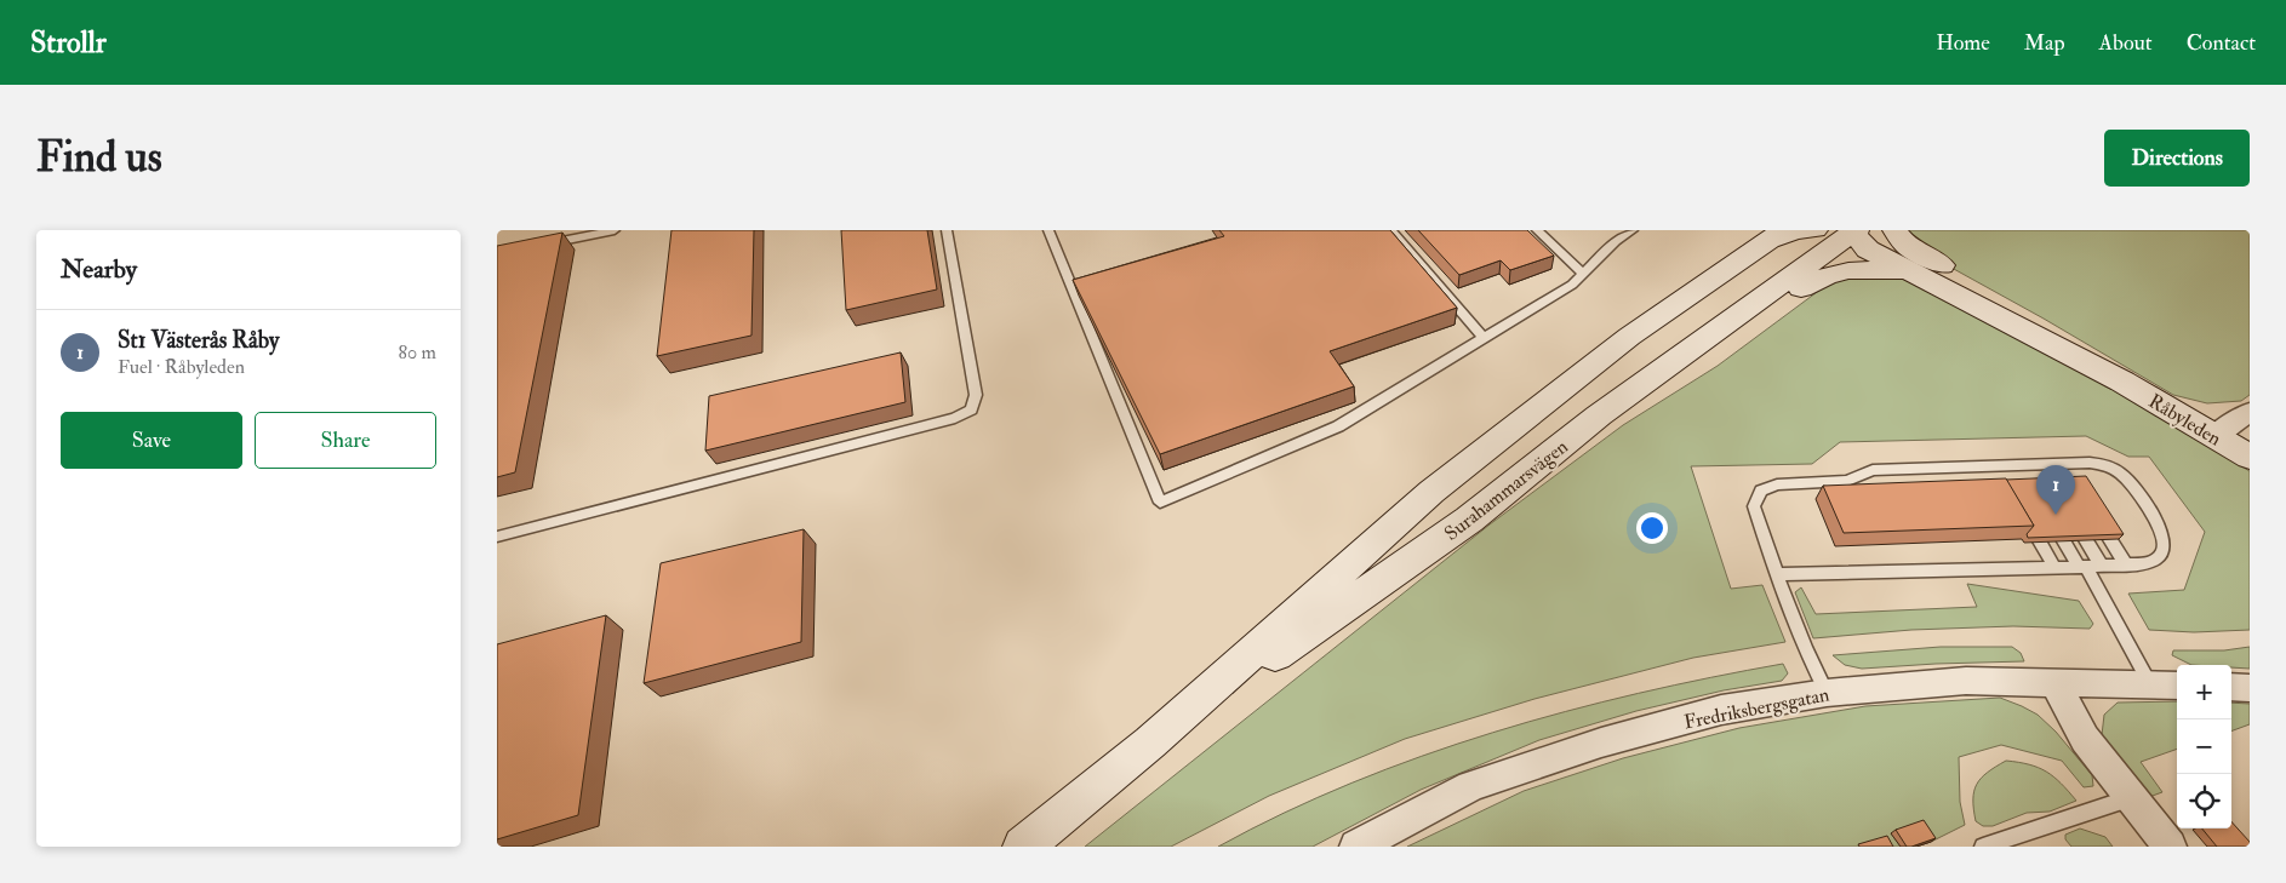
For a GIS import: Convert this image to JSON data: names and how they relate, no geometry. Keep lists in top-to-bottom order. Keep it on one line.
{"streets":{"main road":["Råbyleden","Surahammarsvägen"],"street":["Fredriksbergsgatan"]},"page":{"header":"Strollr","nav":["Home","Map","About","Contact"],"buttons":["Directions",["Save","Share"]],"title":"Find us","heading":"Nearby","list":[{"mark":"1","name":"St1 Västerås Råby","note":"Fuel · Råbyleden","value":"80 m"}],"pins":"1","map_buttons":["+","−"]}}
